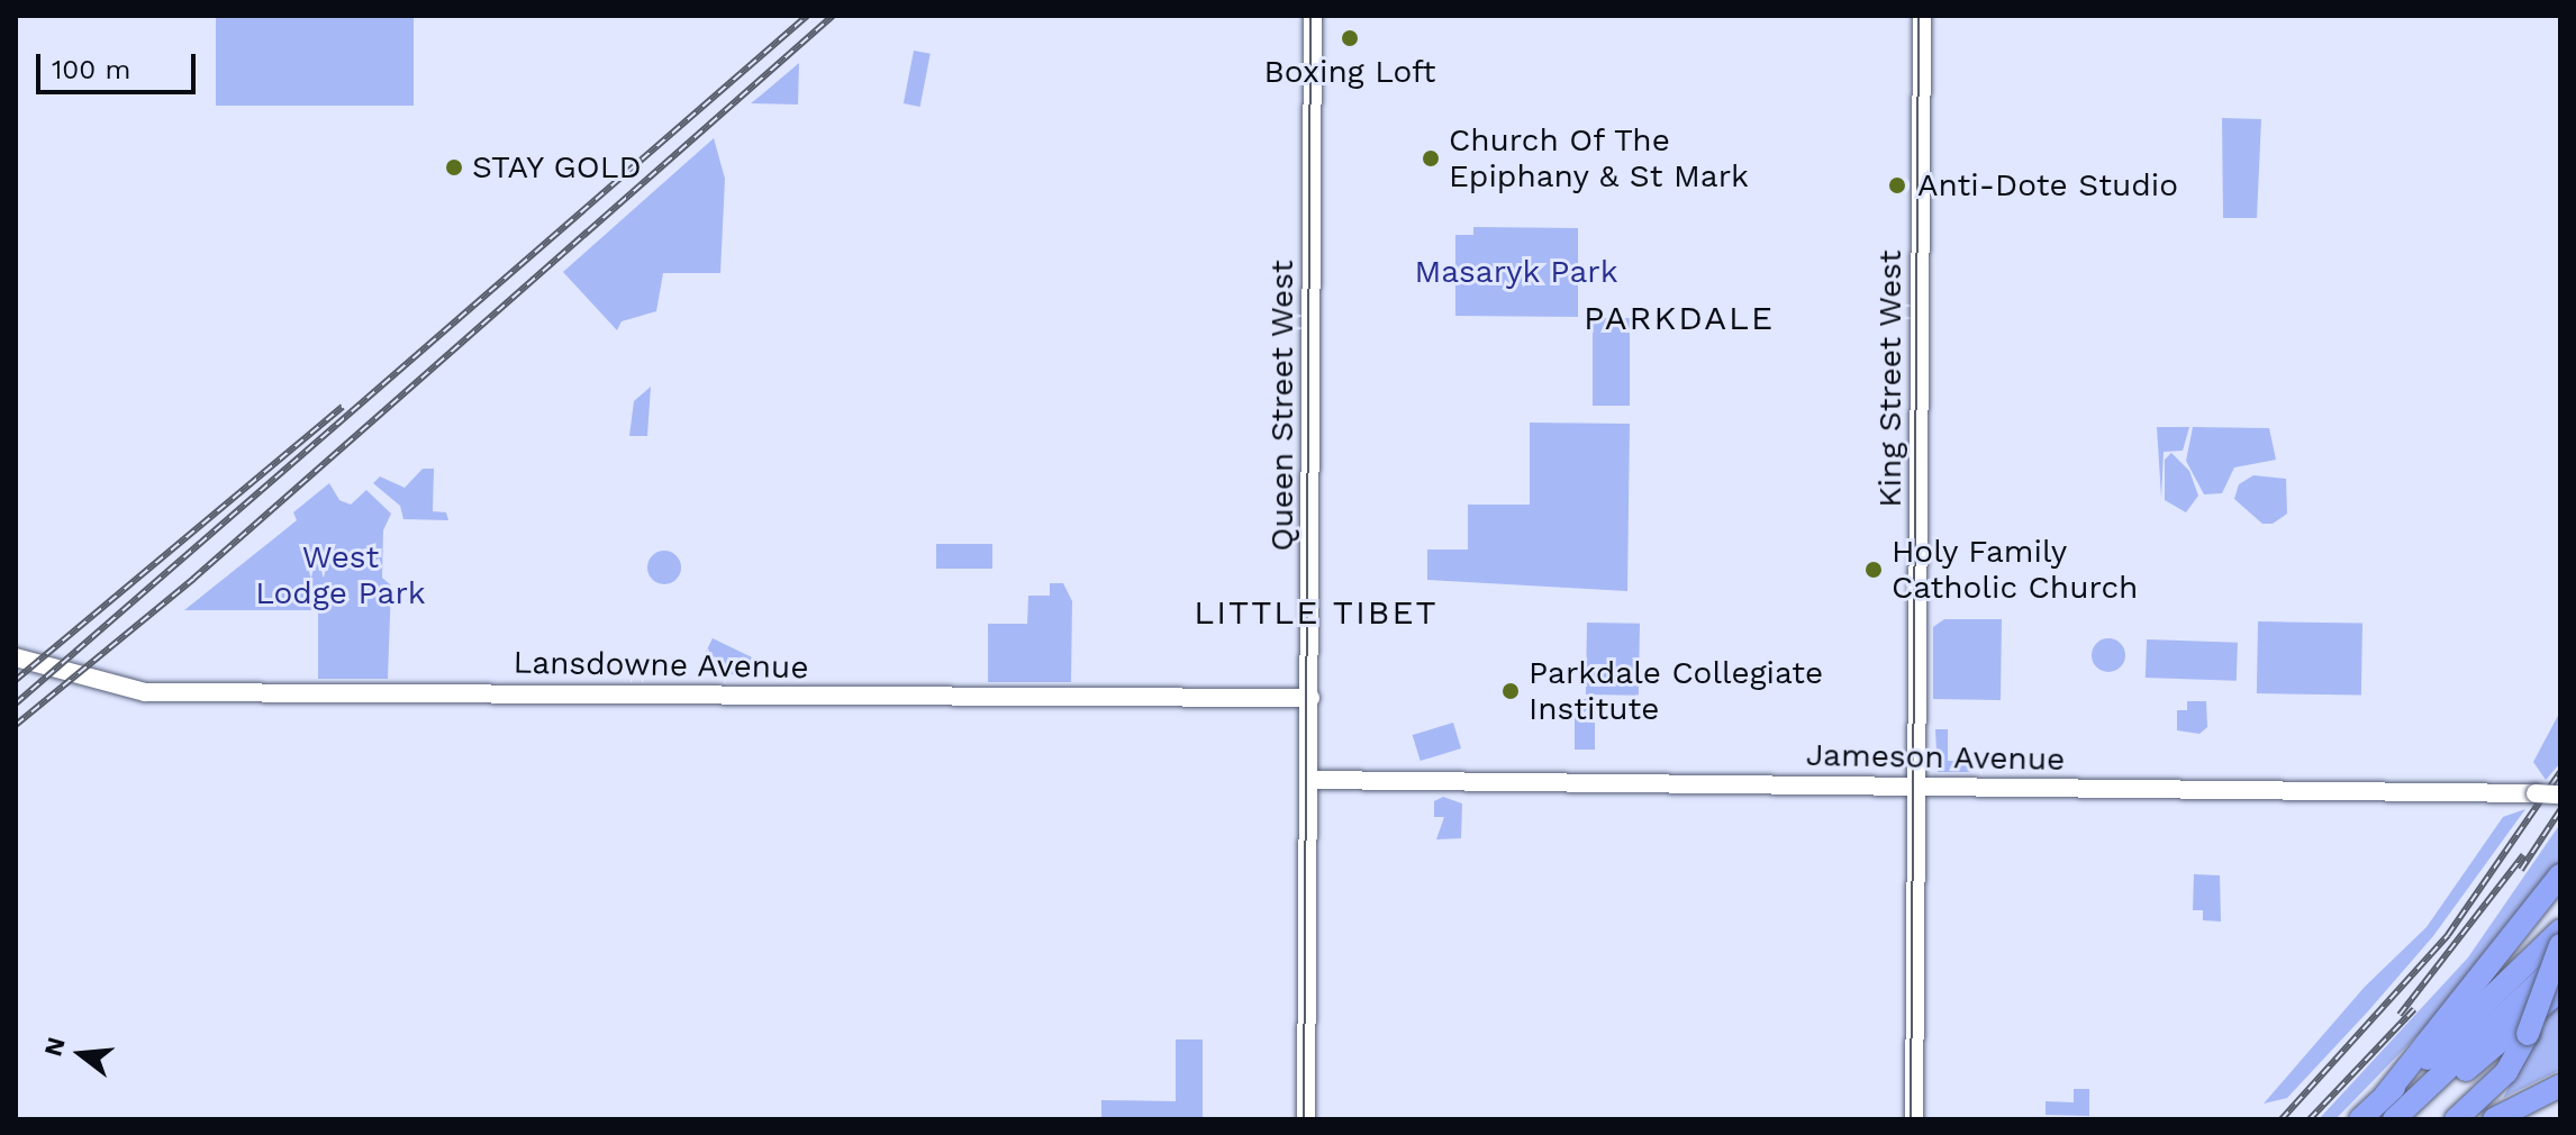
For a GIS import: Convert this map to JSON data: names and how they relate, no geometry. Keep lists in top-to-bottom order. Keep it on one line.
{"streets":{"street":["King Street West","Queen Street West","Lansdowne Avenue","Jameson Avenue"]},"crossings":[["King Street West","Jameson Avenue"],["Queen Street West","Lansdowne Avenue"],["Queen Street West","Jameson Avenue"]],"districts":["PARKDALE","LITTLE TIBET"],"parks":["Masaryk Park","West Lodge Park"],"places":["Boxing Loft","Church Of The Epiphany & St Mark","STAY GOLD","Anti-Dote Studio","Holy Family Catholic Church","Parkdale Collegiate Institute"],"scale_bar":"100 m","north":"left"}
